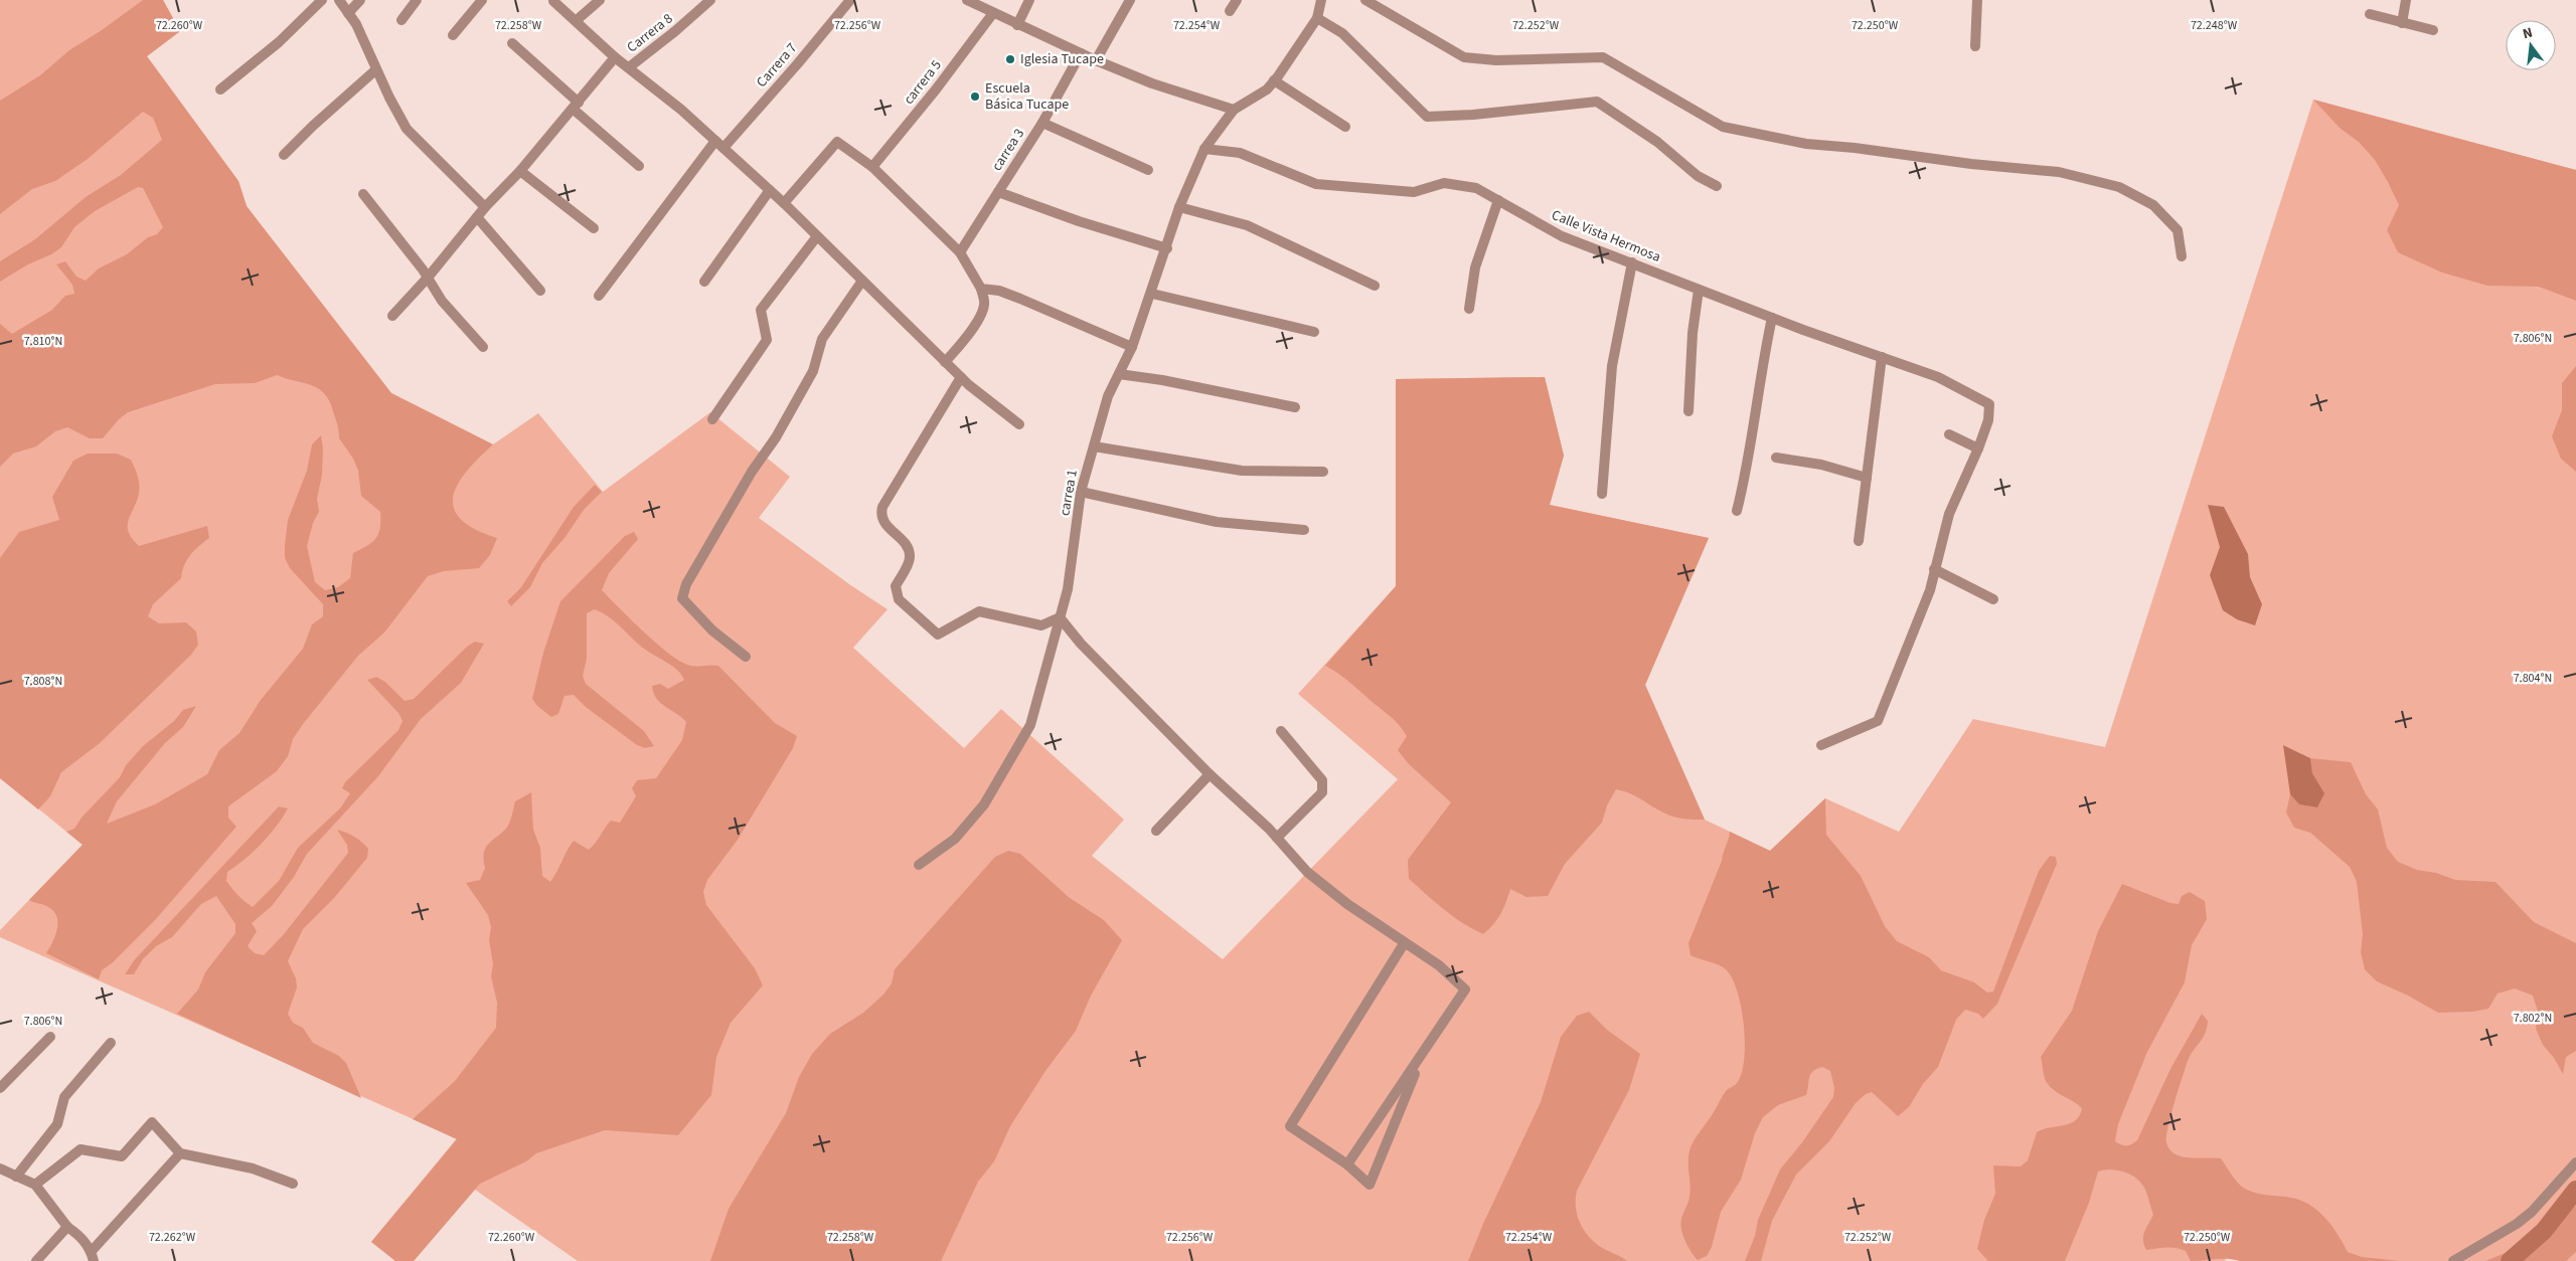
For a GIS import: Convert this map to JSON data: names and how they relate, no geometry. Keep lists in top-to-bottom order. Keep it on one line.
{"streets":{"street":["Carrera 8","Carrera 7","carrera 5","carrea 3","Calle Vista Hermosa","carrea 1"]},"crossings":[["Calle Vista Hermosa","carrea 1"]],"places":["Iglesia Tucape","Escuela Básica Tucape"],"north":"top","coordinates":["72.260°W","72.258°W","72.256°W","72.254°W","72.252°W","72.250°W","72.248°W","7.806°N","7.810°N","7.804°N","7.808°N","7.802°N","72.262°W"]}
